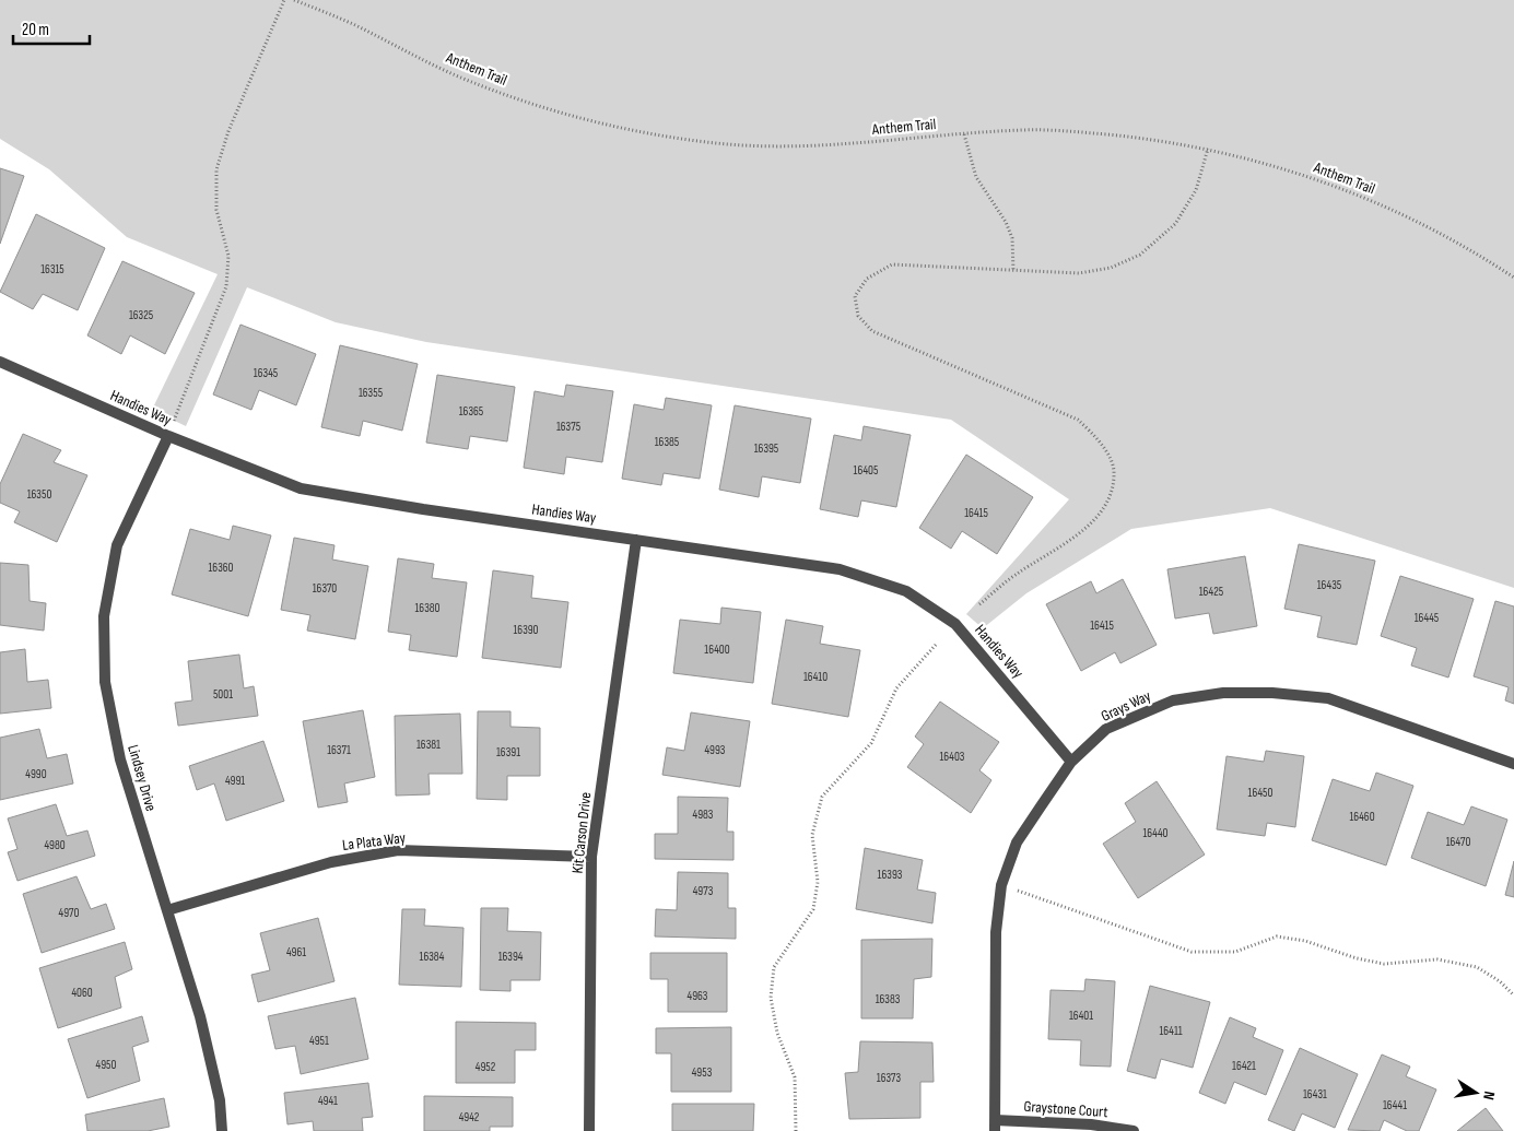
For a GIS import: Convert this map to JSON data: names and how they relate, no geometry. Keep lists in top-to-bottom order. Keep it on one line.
{"streets":{"street":["Handies Way","Grays Way","Lindsey Drive","Kit Carson Drive","La Plata Way","Graystone Court"],"path":["Anthem Trail"]},"crossings":[["Handies Way","Grays Way"],["Handies Way","Lindsey Drive"],["Handies Way","Kit Carson Drive"],["Grays Way","Graystone Court"],["Lindsey Drive","La Plata Way"],["Kit Carson Drive","La Plata Way"]],"house_numbers":["16315","16325","16345","16355","16365","16375","16385","16395","16405","16350","16415","16360","16435","16370","16425","16380","16445","16415","16390","16400","16410","5001","16381","16371","4993","16391","16403","4990","4991","16450","4983","16460","16440","16470","4980","16393","4973","4970","4961","16384","16394","4060","4963","16383","16401","16411","4951","4950","16421","4952","4953","16373","16431","4941","16441","4942"],"scale_bar":"20 m","north":"right"}
